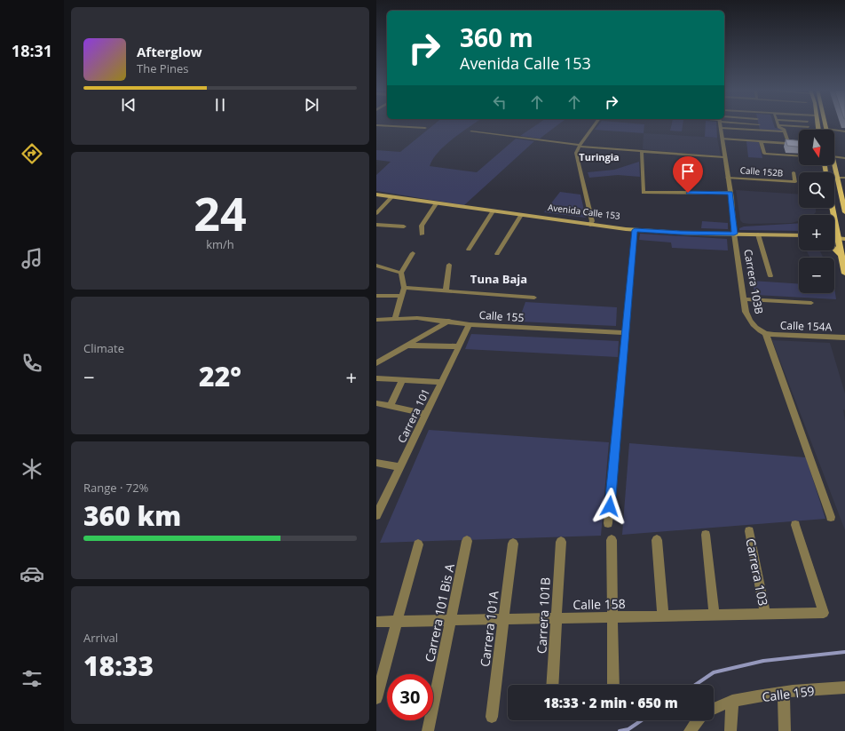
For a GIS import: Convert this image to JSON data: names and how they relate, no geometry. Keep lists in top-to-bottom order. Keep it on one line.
{"streets":{"main road":["Avenida Calle 153"],"street":["Calle 152B","Carrera 103B","Calle 155","Calle 154A","Carrera 101","Carrera 103","Calle 158","Carrera 101 Bis A","Carrera 101B","Carrera 101A","Calle 159"]},"crossings":[["Calle 152B","Carrera 103B"],["Avenida Calle 153","Carrera 103B"],["Carrera 103B","Calle 154A"],["Calle 155","Carrera 101"],["Carrera 103","Calle 158"],["Calle 158","Carrera 101 Bis A"],["Calle 158","Carrera 101B"],["Calle 158","Carrera 101A"]],"districts":["Turingia","Tuna Baja"],"north":"bottom","page":{"tabs":"18:31","turn":["360 m","Avenida Calle 153"],"song":["Afterglow","The Pines"],"map_buttons":["+","−"],"tile":[["24","km/h"],"Climate",["Range · 72%","360 km"],["Arrival","18:33"]],"heat":["−","22°","+"],"limit":"30","trip":"18:33 · 2 min · 650 m"}}
